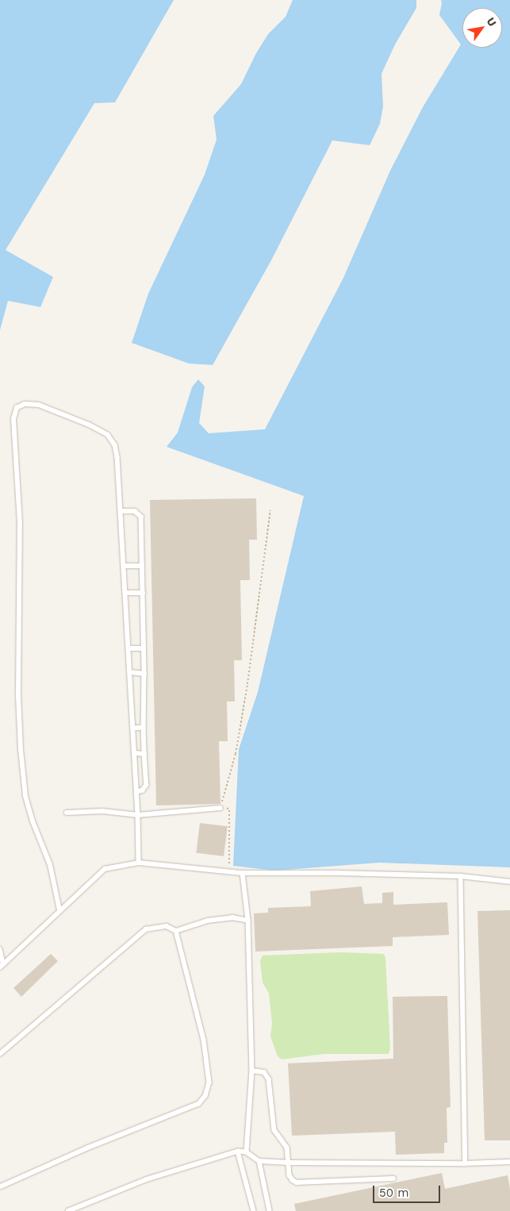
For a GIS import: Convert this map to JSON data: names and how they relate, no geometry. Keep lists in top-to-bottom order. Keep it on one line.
{"scale_bar":"50 m","north":"top right"}
